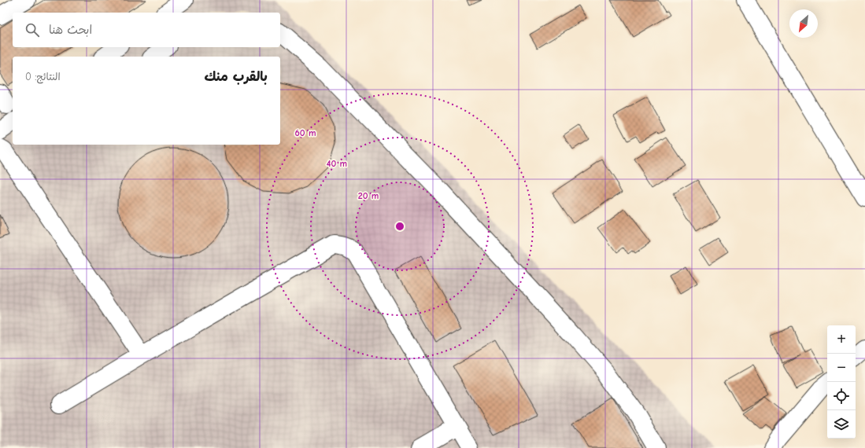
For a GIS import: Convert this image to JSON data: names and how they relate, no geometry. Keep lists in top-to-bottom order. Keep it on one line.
{"north":"bottom left","page":{"search":"ابحث هنا","heading":["بالقرب منك","النتائج: 0"],"map_buttons":["+","−"]},"rings":["60 m","40 m","20 m"]}
